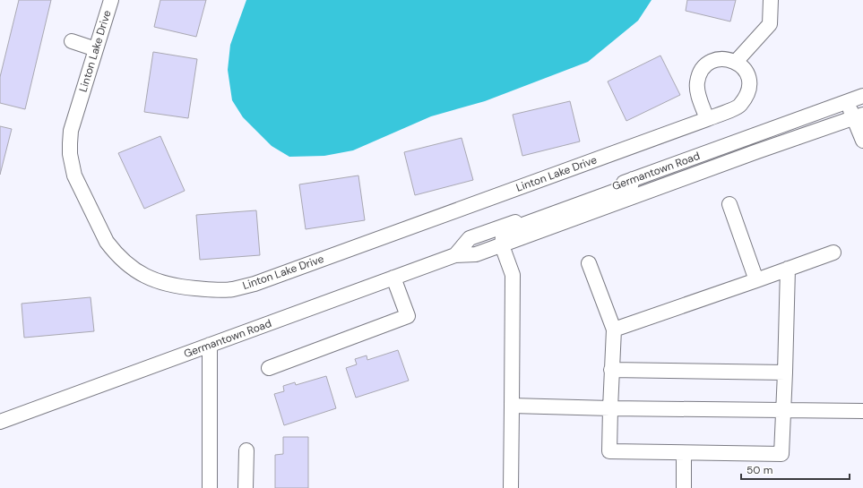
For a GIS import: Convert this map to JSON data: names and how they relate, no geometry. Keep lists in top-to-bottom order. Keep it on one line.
{"streets":{"street":["Linton Lake Drive","Germantown Road"]},"scale_bar":"50 m"}
